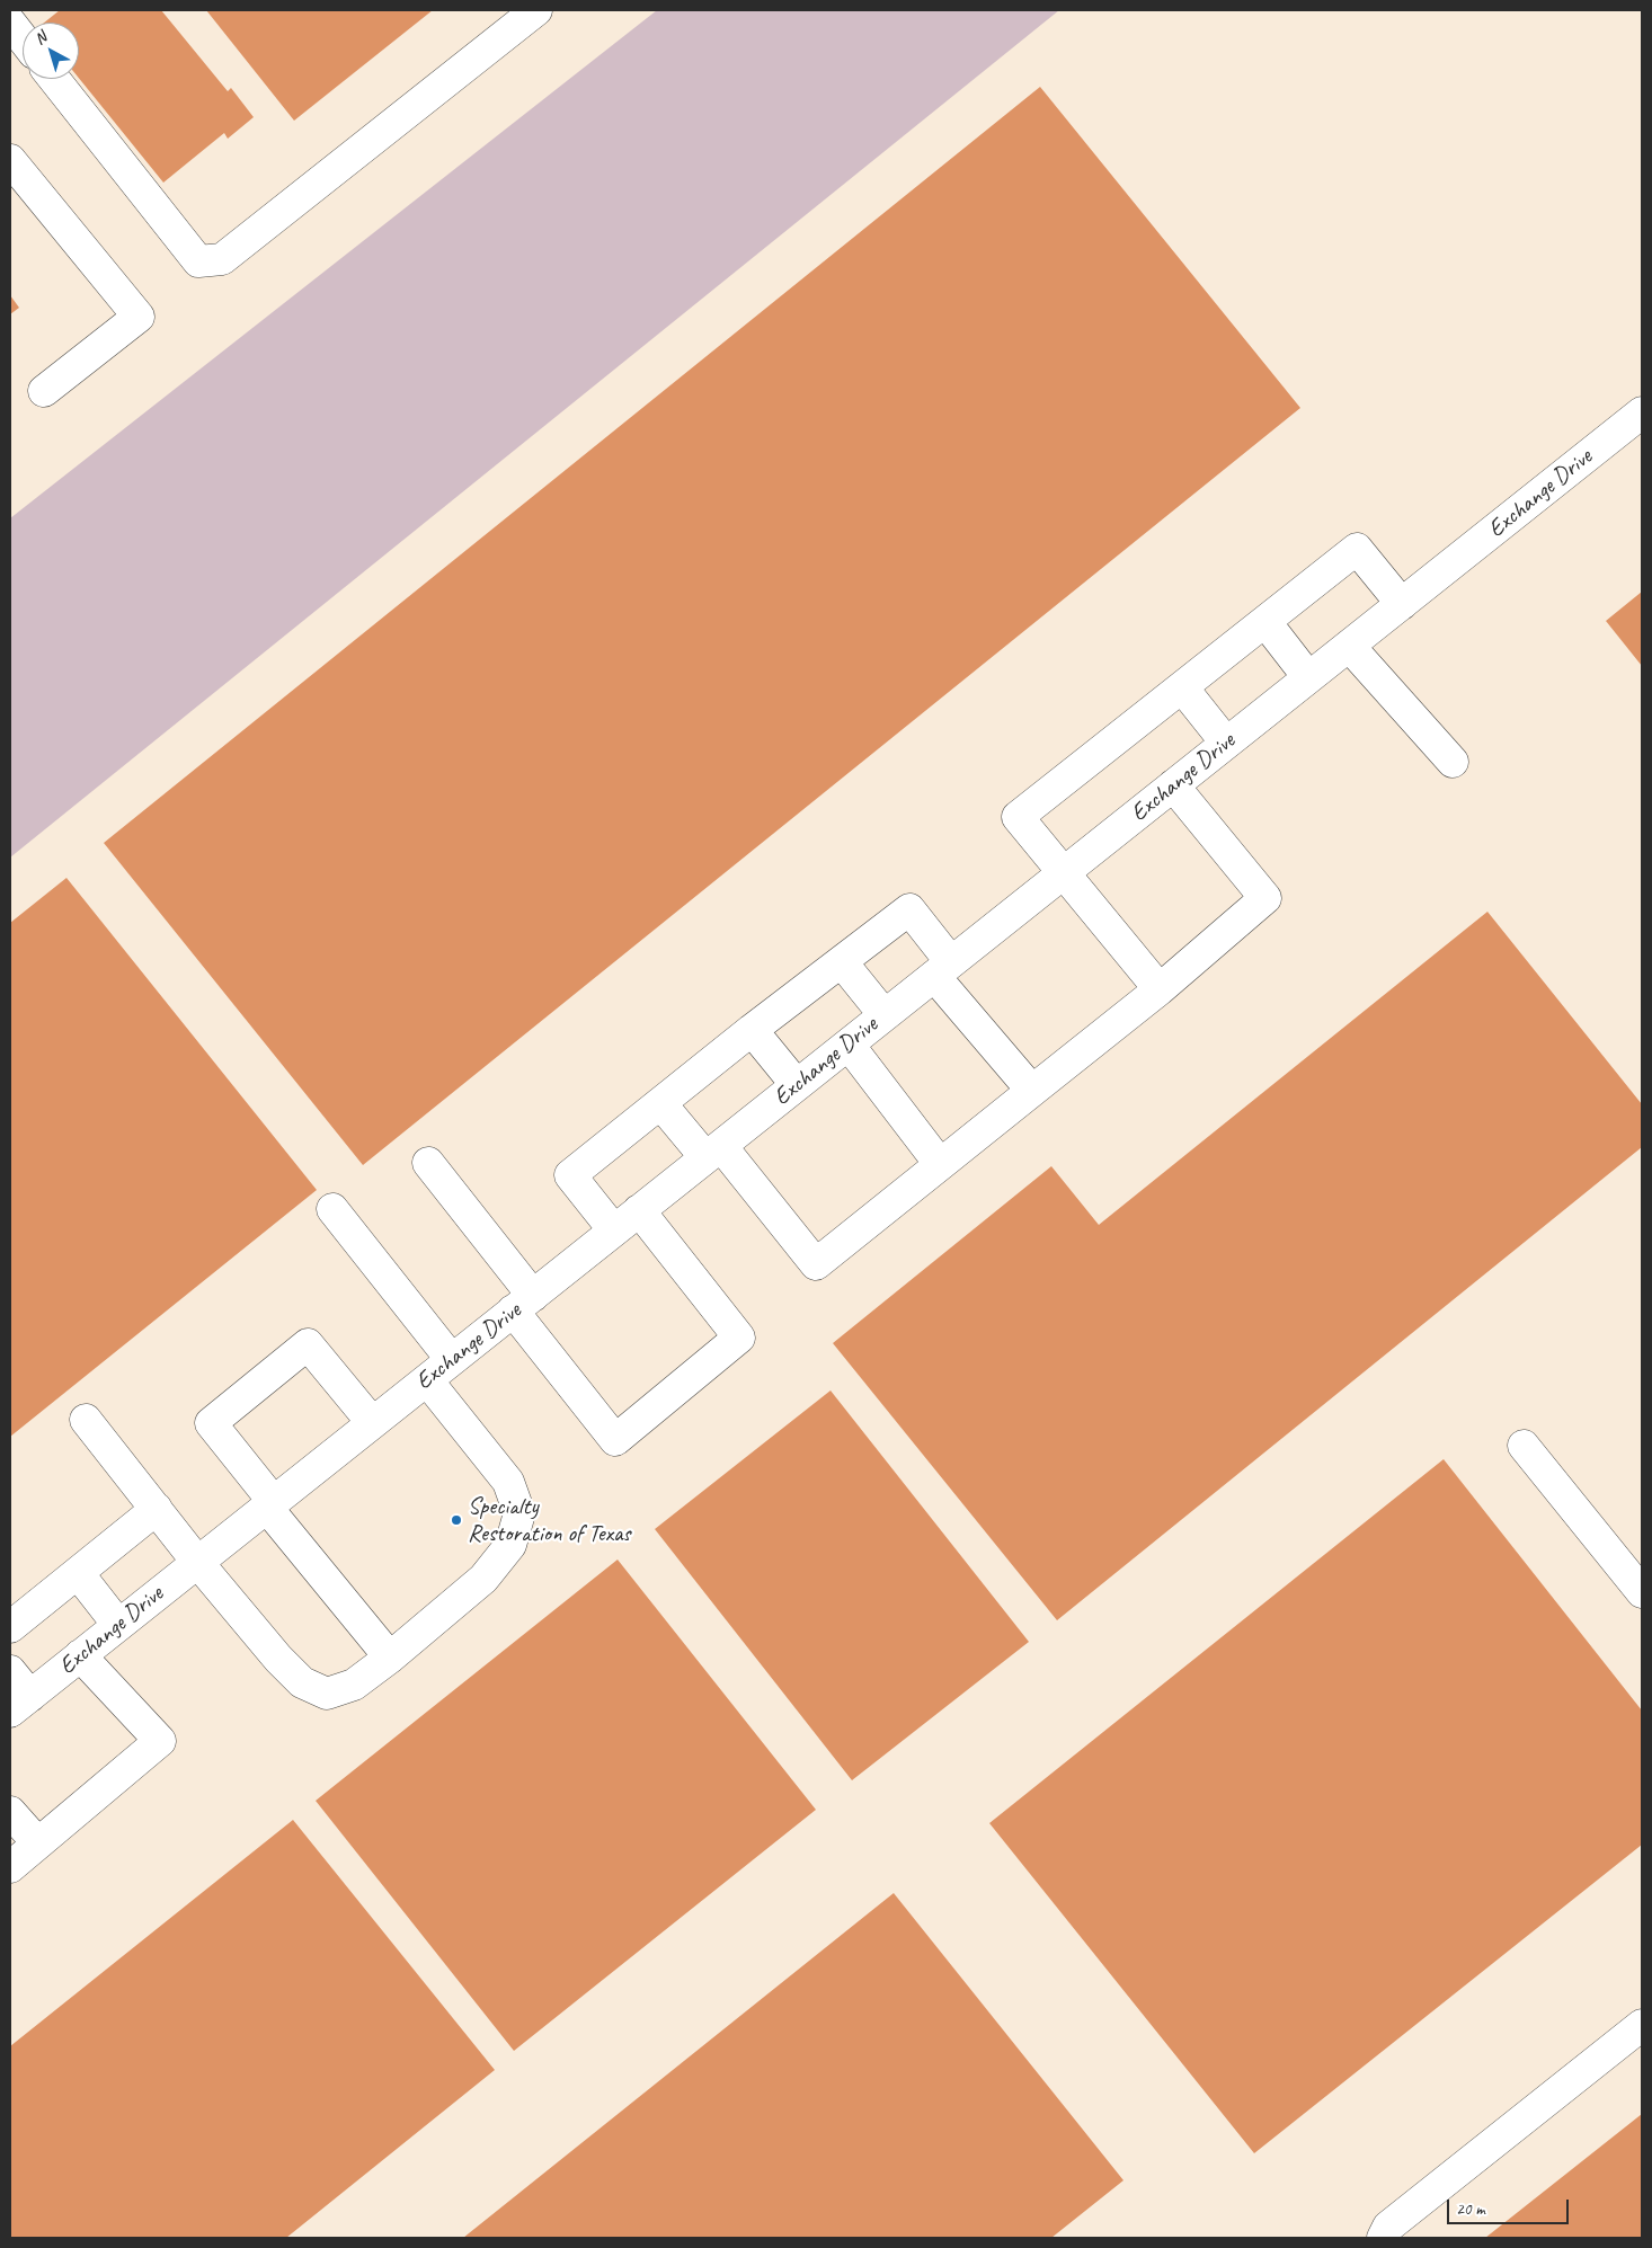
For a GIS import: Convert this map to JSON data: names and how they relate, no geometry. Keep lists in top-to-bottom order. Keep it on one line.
{"streets":{"street":["Exchange Drive"]},"places":["Specialty Restoration of Texas"],"scale_bar":"20 m","north":"top left"}
